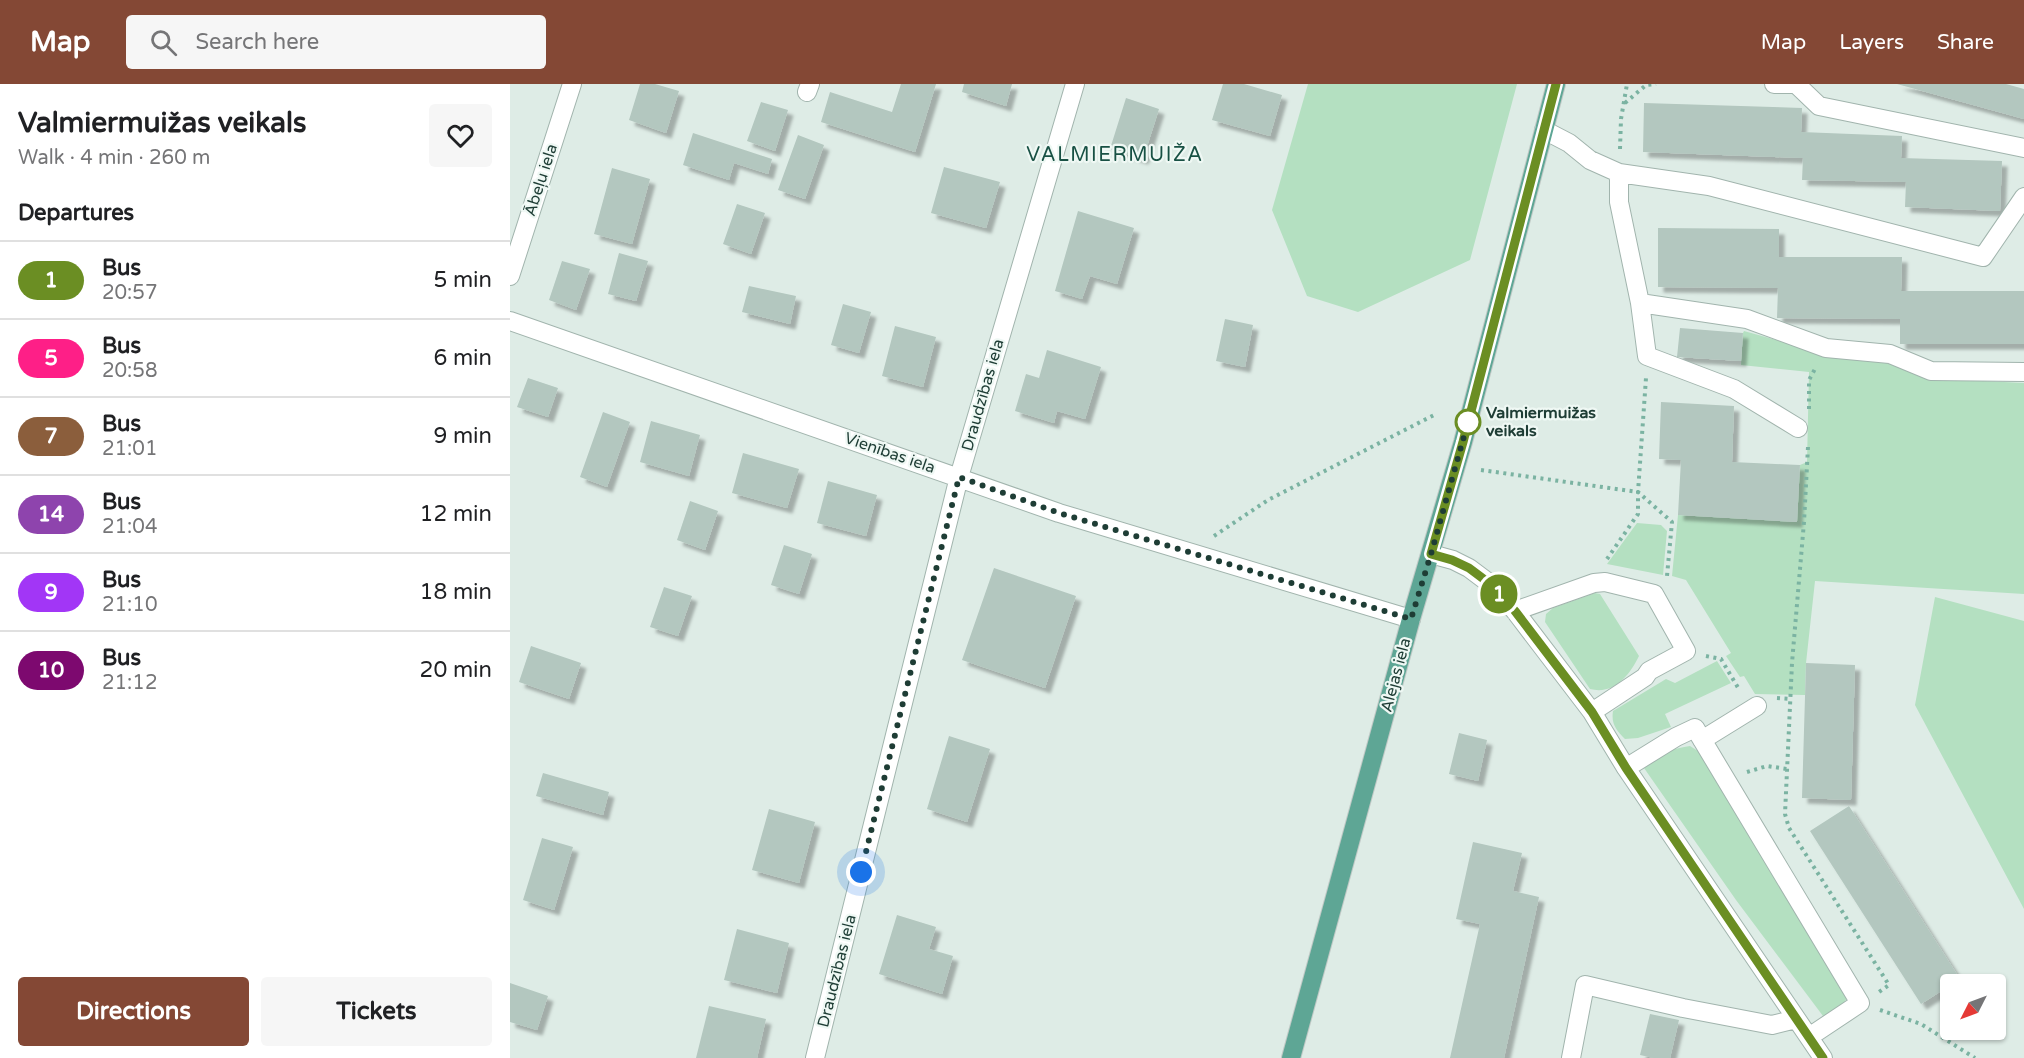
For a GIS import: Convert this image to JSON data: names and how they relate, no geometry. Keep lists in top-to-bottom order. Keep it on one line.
{"streets":{"main road":["Alejas iela"],"street":["Ābeļu iela","Draudzības iela","Vienības iela"]},"crossings":[["Draudzības iela","Vienības iela"],["Vienības iela","Alejas iela"]],"districts":["VALMIERMUIŽA"],"places":["Valmiermuižas veikals"],"lines":["bus line 1"],"north":"bottom left","page":{"header":"Map","search":"Search here","nav":["Map","Layers","Share"],"heading":[["Valmiermuižas veikals","Walk · 4 min · 260 m"],"Departures"],"on_map":"1","list":[{"mark":"1","name":"Bus","note":"20:57","value":"5 min"},{"mark":"5","name":"Bus","note":"20:58","value":"6 min"},{"mark":"7","name":"Bus","note":"21:01","value":"9 min"},{"mark":"14","name":"Bus","note":"21:04","value":"12 min"},{"mark":"9","name":"Bus","note":"21:10","value":"18 min"},{"mark":"10","name":"Bus","note":"21:12","value":"20 min"}],"buttons":["Directions","Tickets"]}}
